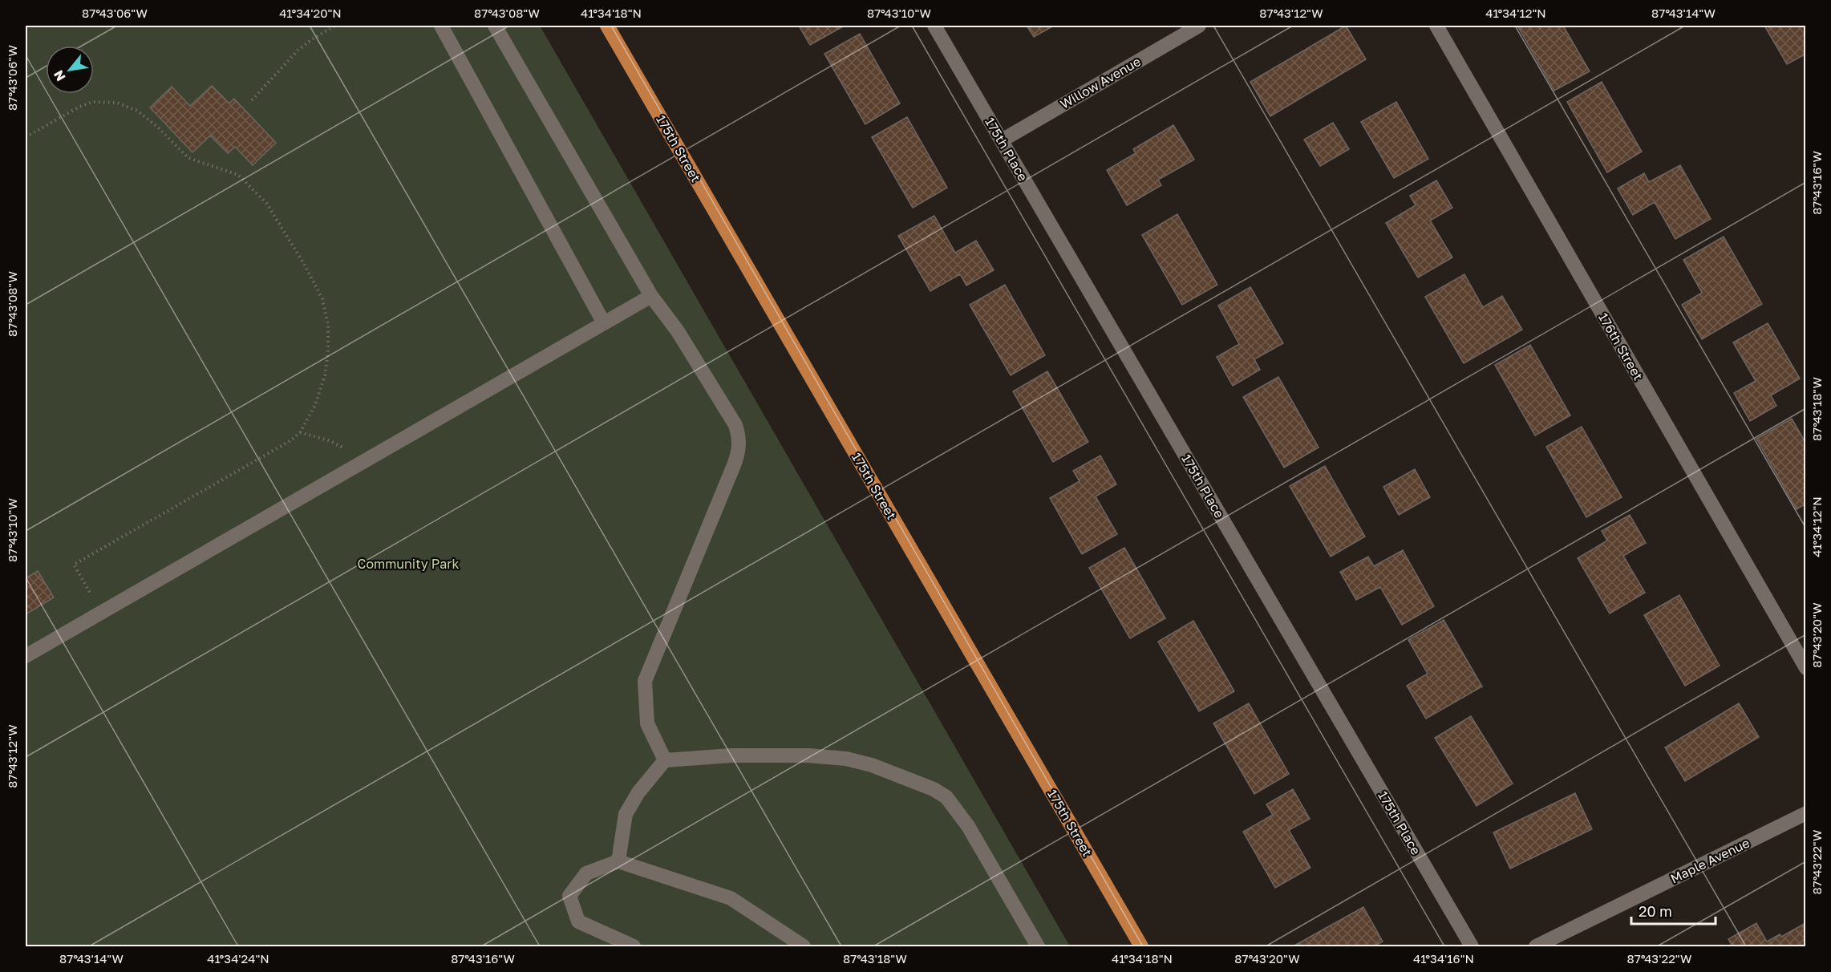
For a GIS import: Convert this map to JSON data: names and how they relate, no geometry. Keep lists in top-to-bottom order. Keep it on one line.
{"streets":{"main road":["175th Street"],"street":["Willow Avenue","175th Place","176th Street","Maple Avenue"]},"crossings":[["Willow Avenue","175th Place"]],"parks":["Community Park"],"scale_bar":"20 m","north":"bottom left","coordinates":["87°43'06\"W","41°34'20\"N","87°43'08\"W","41°34'18\"N","87°43'10\"W","87°43'12\"W","41°34'12\"N","87°43'14\"W","87°43'16\"W","87°43'18\"W","87°43'20\"W","87°43'22\"W","41°34'24\"N","41°34'16\"N"]}
